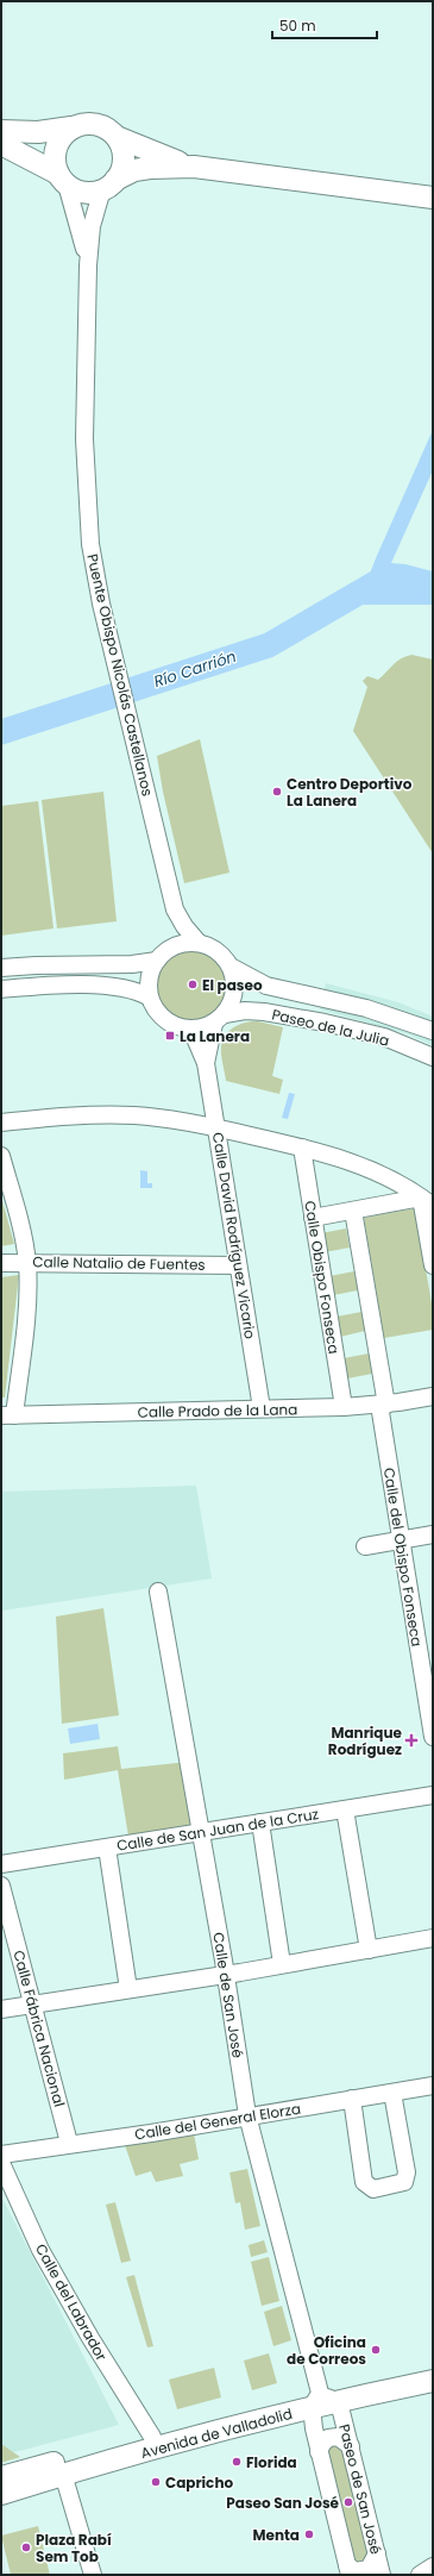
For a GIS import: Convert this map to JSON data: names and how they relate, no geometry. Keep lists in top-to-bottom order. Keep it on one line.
{"streets":{"main road":["Avenida de Valladolid"],"street":["Puente Obispo Nicolás Castellanos","Paseo de la Julia","Calle David Rodríguez Vicario","Calle Natalio de Fuentes","Calle Obispo Fonseca","Calle Prado de la Lana","Calle del Obispo Fonseca","Calle de San Juan de la Cruz","Calle de San José","Calle Fábrica Nacional","Calle del General Elorza","Calle del Labrador","Paseo de San José"]},"crossings":[["Puente Obispo Nicolás Castellanos","Paseo de la Julia"],["Puente Obispo Nicolás Castellanos","Calle David Rodríguez Vicario"],["Paseo de la Julia","Calle David Rodríguez Vicario"],["Calle David Rodríguez Vicario","Calle Natalio de Fuentes"],["Calle David Rodríguez Vicario","Calle Prado de la Lana"],["Calle Obispo Fonseca","Calle Prado de la Lana"],["Calle Prado de la Lana","Calle del Obispo Fonseca"],["Calle de San Juan de la Cruz","Calle de San José"],["Calle de San José","Calle del General Elorza"],["Calle de San José","Avenida de Valladolid"],["Calle de San José","Paseo de San José"],["Calle Fábrica Nacional","Calle del General Elorza"],["Calle del Labrador","Avenida de Valladolid"],["Avenida de Valladolid","Paseo de San José"]],"water":["Río Carrión"],"places":{"other":["Centro Deportivo La Lanera","El paseo","Oficina de Correos","Florida","Capricho","Paseo San José","Menta","Plaza Rabí Sem Tob"],"transit":["La Lanera"],"health":["Manrique Rodríguez"]},"scale_bar":"50 m"}
